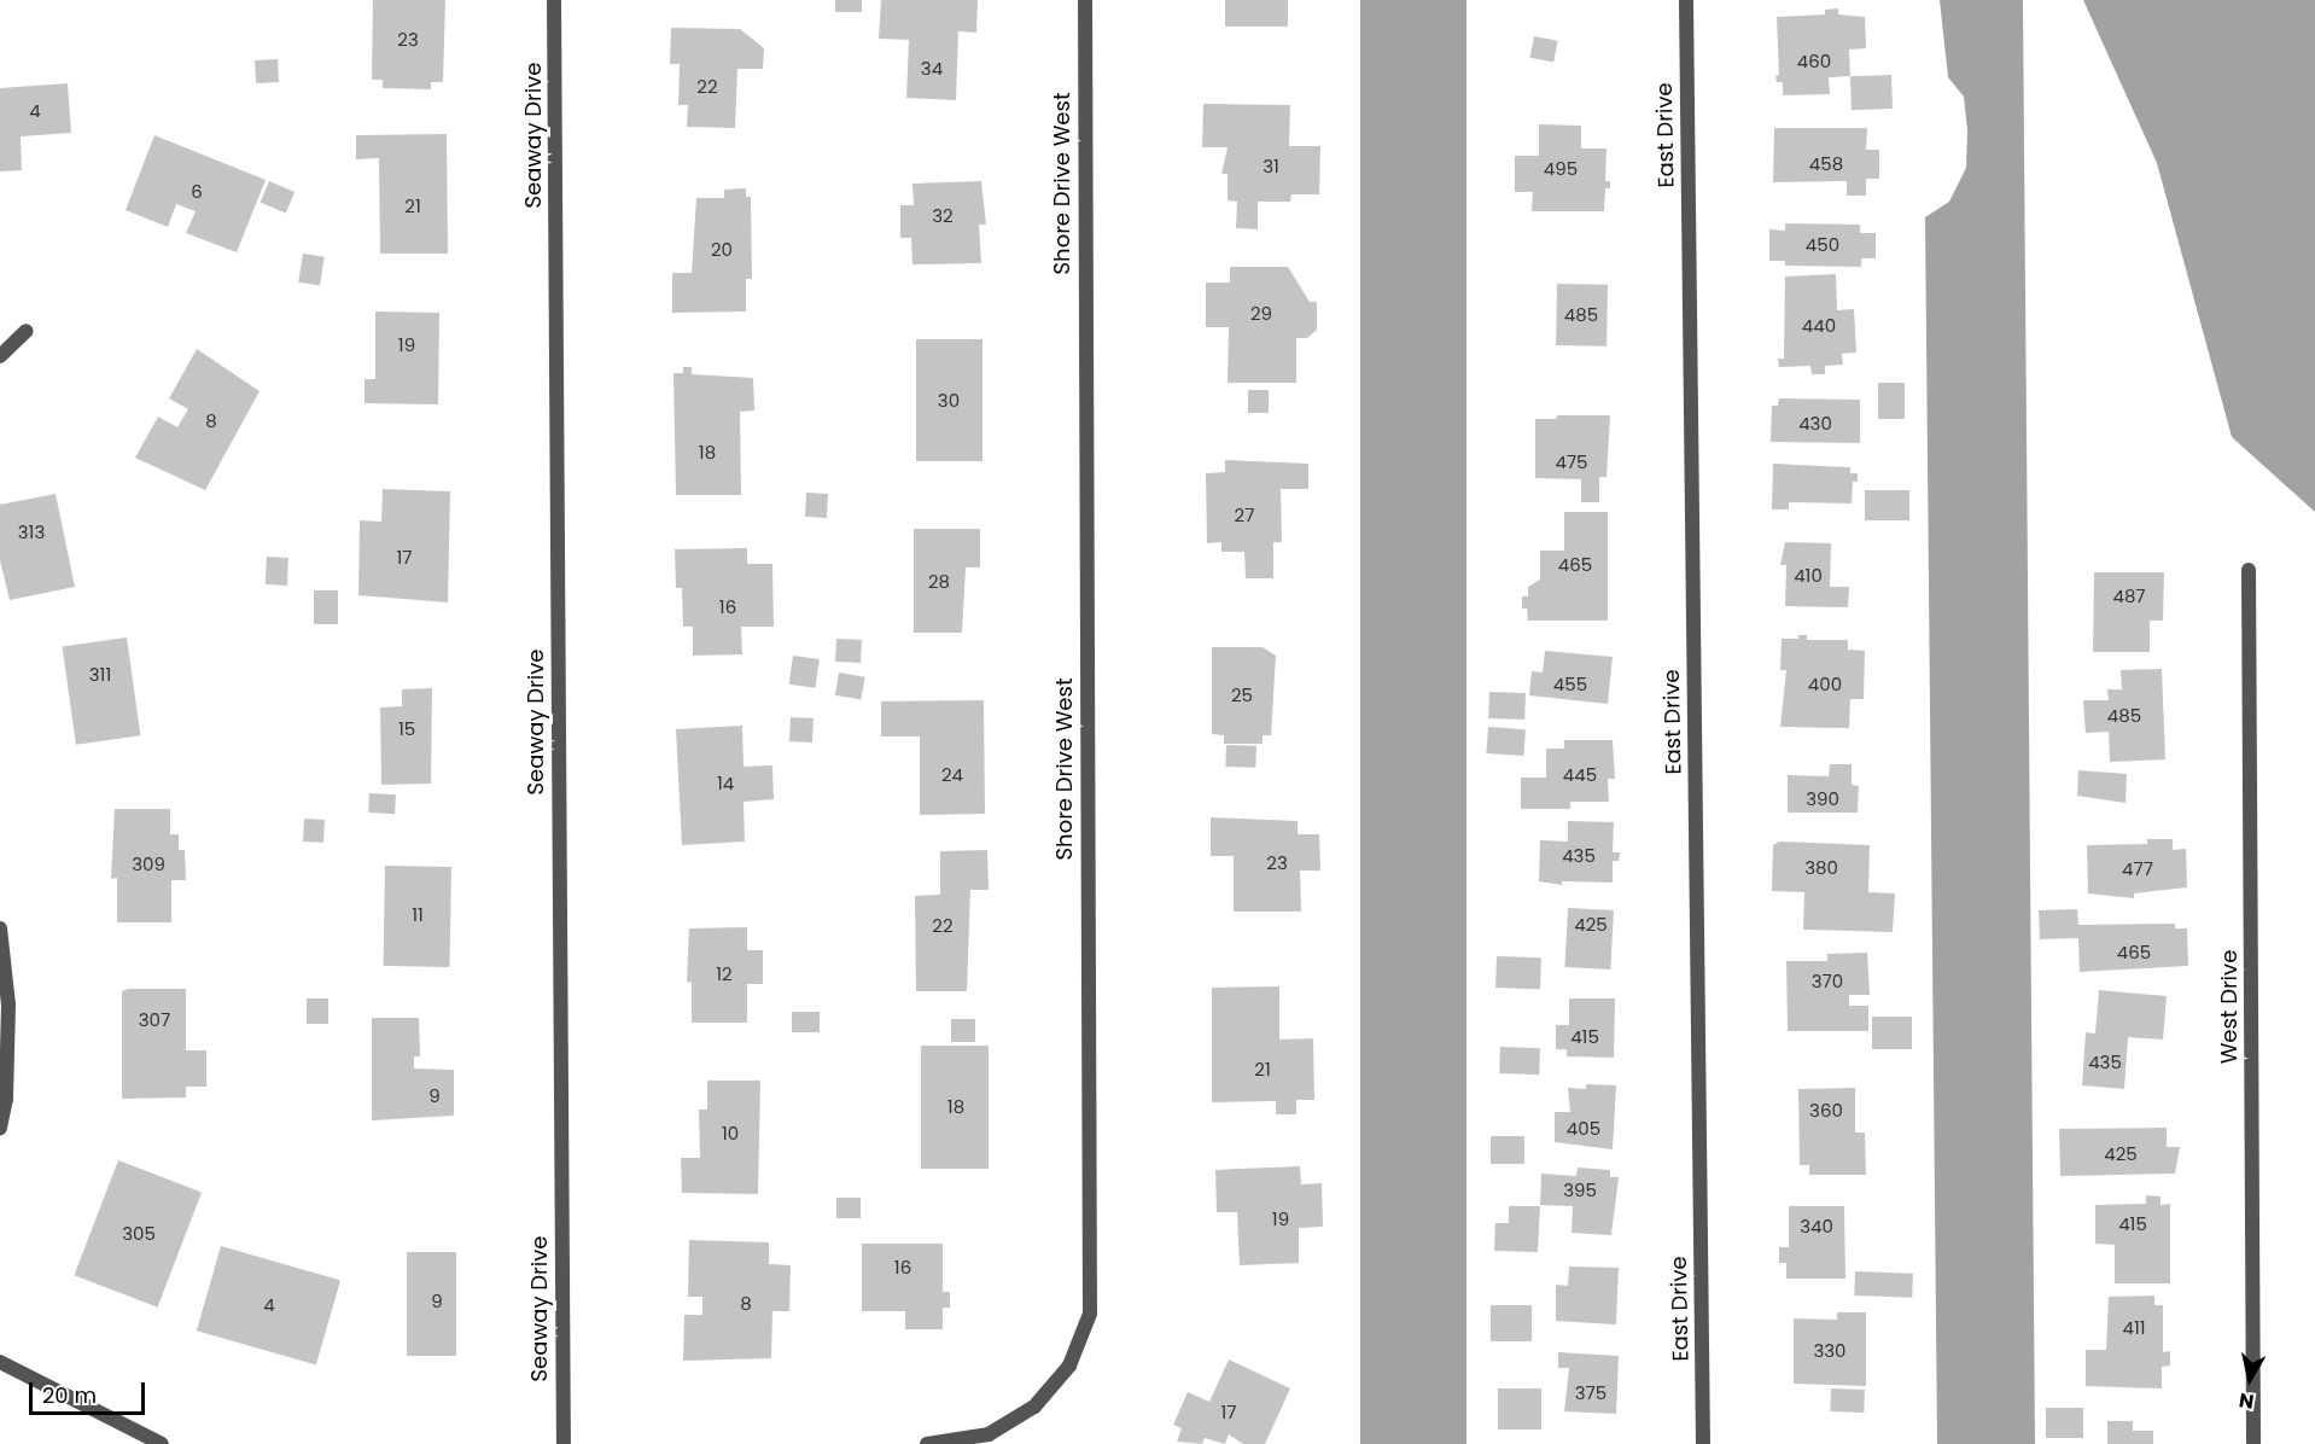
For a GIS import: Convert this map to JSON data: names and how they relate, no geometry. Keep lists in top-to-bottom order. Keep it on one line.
{"streets":{"street":["Seaway Drive","East Drive","Shore Drive West","West Drive"]},"house_numbers":["23","460","34","22","4","458","31","495","6","21","32","450","20","29","485","440","19","30","8","430","18","475","27","313","17","465","410","28","487","16","311","455","400","25","485","15","24","445","14","390","435","23","309","380","477","11","425","22","465","12","370","307","415","435","21","9","18","360","405","10","425","395","19","415","340","305","16","9","8","4","411","330","375","17"],"scale_bar":"20 m","north":"bottom"}
